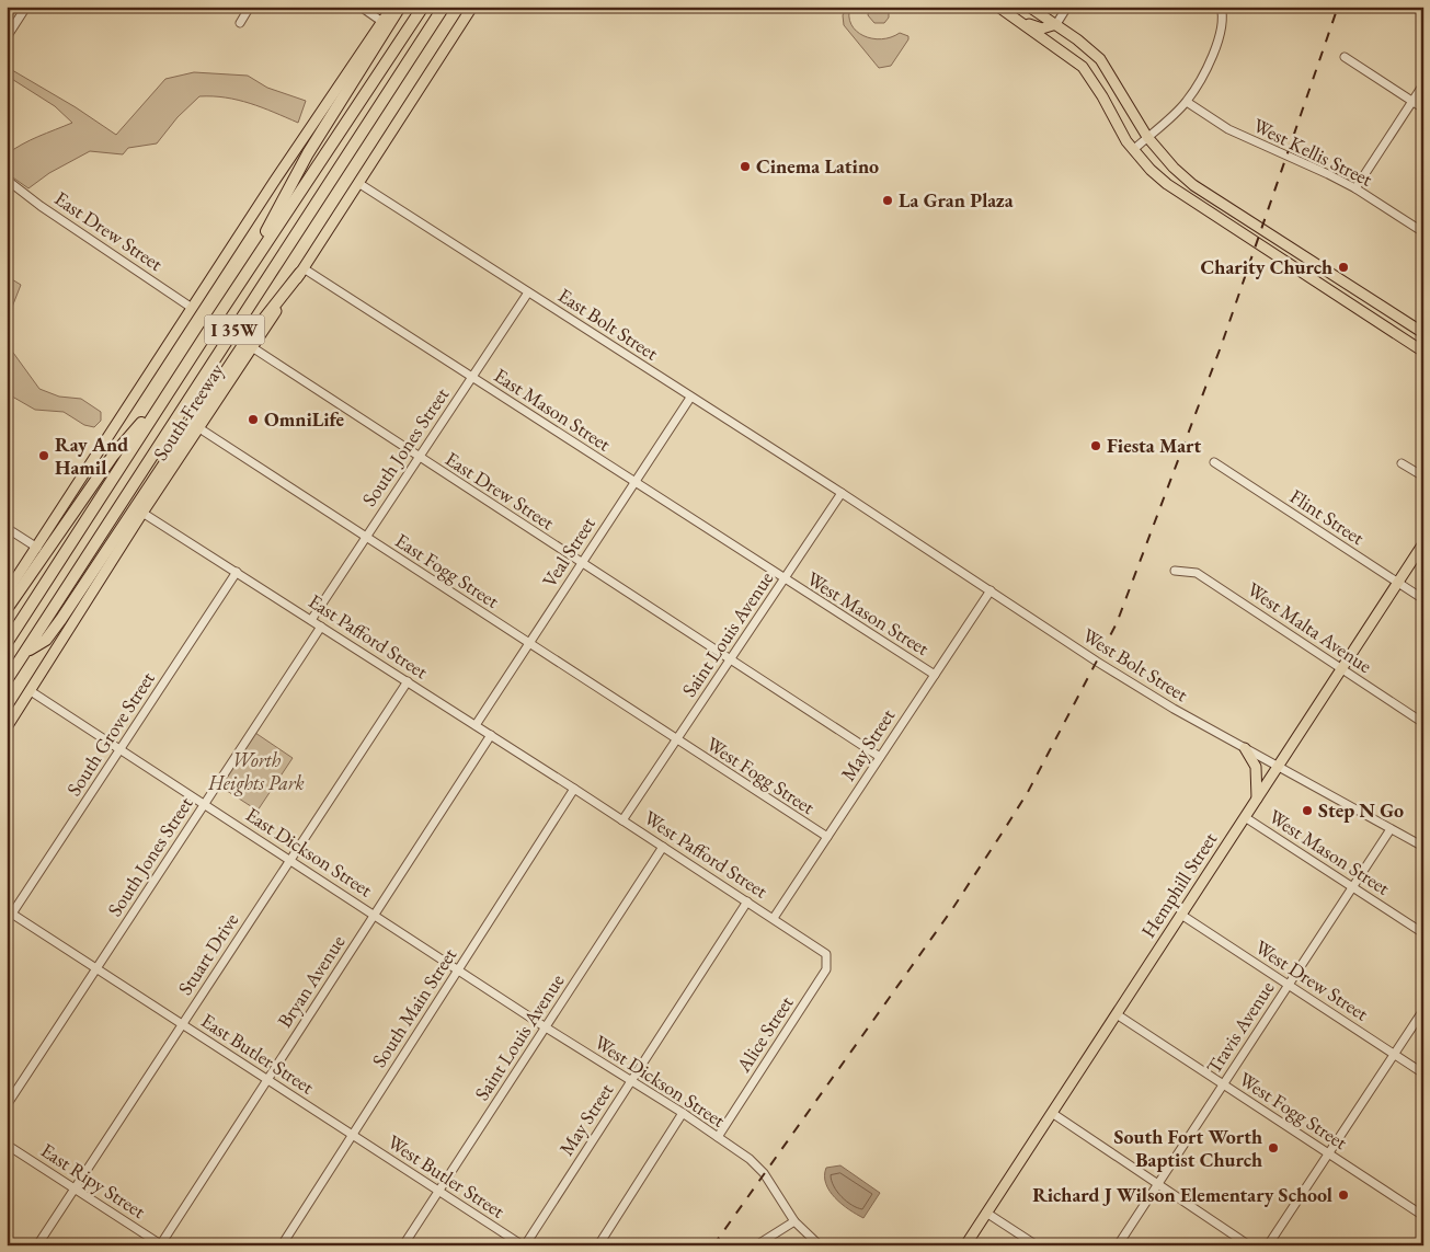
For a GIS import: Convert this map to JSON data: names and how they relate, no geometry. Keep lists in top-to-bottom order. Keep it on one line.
{"streets":{"highway":["I 35W","South Freeway"],"main road":["Hemphill Street"],"street":["West Kellis Street","East Drew Street","East Bolt Street","East Mason Street","South Jones Street","Flint Street","Veal Street","East Fogg Street","West Mason Street","West Malta Avenue","Saint Louis Avenue","East Pafford Street","West Bolt Street","South Grove Street","May Street","West Fogg Street","East Dickson Street","West Pafford Street","Stuart Drive","West Drew Street","Bryan Avenue","South Main Street","Travis Avenue","Alice Street","East Butler Street","West Dickson Street","West Butler Street","East Ripy Street"]},"crossings":[["East Drew Street","South Freeway"],["East Drew Street","South Jones Street"],["East Drew Street","Veal Street"],["East Drew Street","Saint Louis Avenue"],["East Bolt Street","South Freeway"],["East Bolt Street","South Jones Street"],["East Bolt Street","Veal Street"],["East Bolt Street","Saint Louis Avenue"],["East Bolt Street","West Bolt Street"],["East Mason Street","South Freeway"],["East Mason Street","South Jones Street"],["East Mason Street","Veal Street"],["East Mason Street","West Mason Street"],["East Mason Street","Saint Louis Avenue"],["South Freeway","East Fogg Street"],["South Freeway","East Pafford Street"],["South Freeway","East Dickson Street"],["South Jones Street","East Fogg Street"],["South Jones Street","East Pafford Street"],["South Jones Street","East Dickson Street"],["South Jones Street","East Butler Street"],["Flint Street","Hemphill Street"],["Veal Street","East Fogg Street"],["Veal Street","East Pafford Street"],["East Fogg Street","Saint Louis Avenue"],["East Fogg Street","West Fogg Street"],["West Mason Street","Saint Louis Avenue"],["West Mason Street","May Street"],["West Mason Street","Hemphill Street"],["West Mason Street","Travis Avenue"],["West Malta Avenue","Hemphill Street"],["Saint Louis Avenue","West Bolt Street"],["Saint Louis Avenue","West Fogg Street"],["Saint Louis Avenue","West Pafford Street"],["Saint Louis Avenue","West Dickson Street"],["Saint Louis Avenue","West Butler Street"],["East Pafford Street","South Grove Street"],["East Pafford Street","West Pafford Street"],["East Pafford Street","Stuart Drive"],["East Pafford Street","Bryan Avenue"],["East Pafford Street","South Main Street"],["West Bolt Street","May Street"],["West Bolt Street","Hemphill Street"],["West Bolt Street","Travis Avenue"],["South Grove Street","East Dickson Street"],["South Grove Street","East Butler Street"],["May Street","West Fogg Street"],["May Street","West Pafford Street"],["May Street","West Dickson Street"],["May Street","West Butler Street"],["West Fogg Street","Hemphill Street"],["West Fogg Street","Travis Avenue"],["East Dickson Street","Stuart Drive"],["East Dickson Street","Bryan Avenue"],["East Dickson Street","South Main Street"],["East Dickson Street","West Dickson Street"],["West Pafford Street","South Main Street"],["West Pafford Street","Alice Street"],["Hemphill Street","West Drew Street"],["Stuart Drive","East Butler Street"],["Stuart Drive","East Ripy Street"],["West Drew Street","Travis Avenue"],["Bryan Avenue","East Butler Street"],["Bryan Avenue","East Ripy Street"],["South Main Street","East Butler Street"],["South Main Street","West Dickson Street"],["South Main Street","West Butler Street"],["Alice Street","West Dickson Street"],["East Butler Street","West Butler Street"]],"parks":["Worth Heights Park"],"places":["Cinema Latino","La Gran Plaza","Charity Church","OmniLife","Fiesta Mart","Ray And Hamil","Step N Go","South Fort Worth Baptist Church","Richard J Wilson Elementary School"]}
